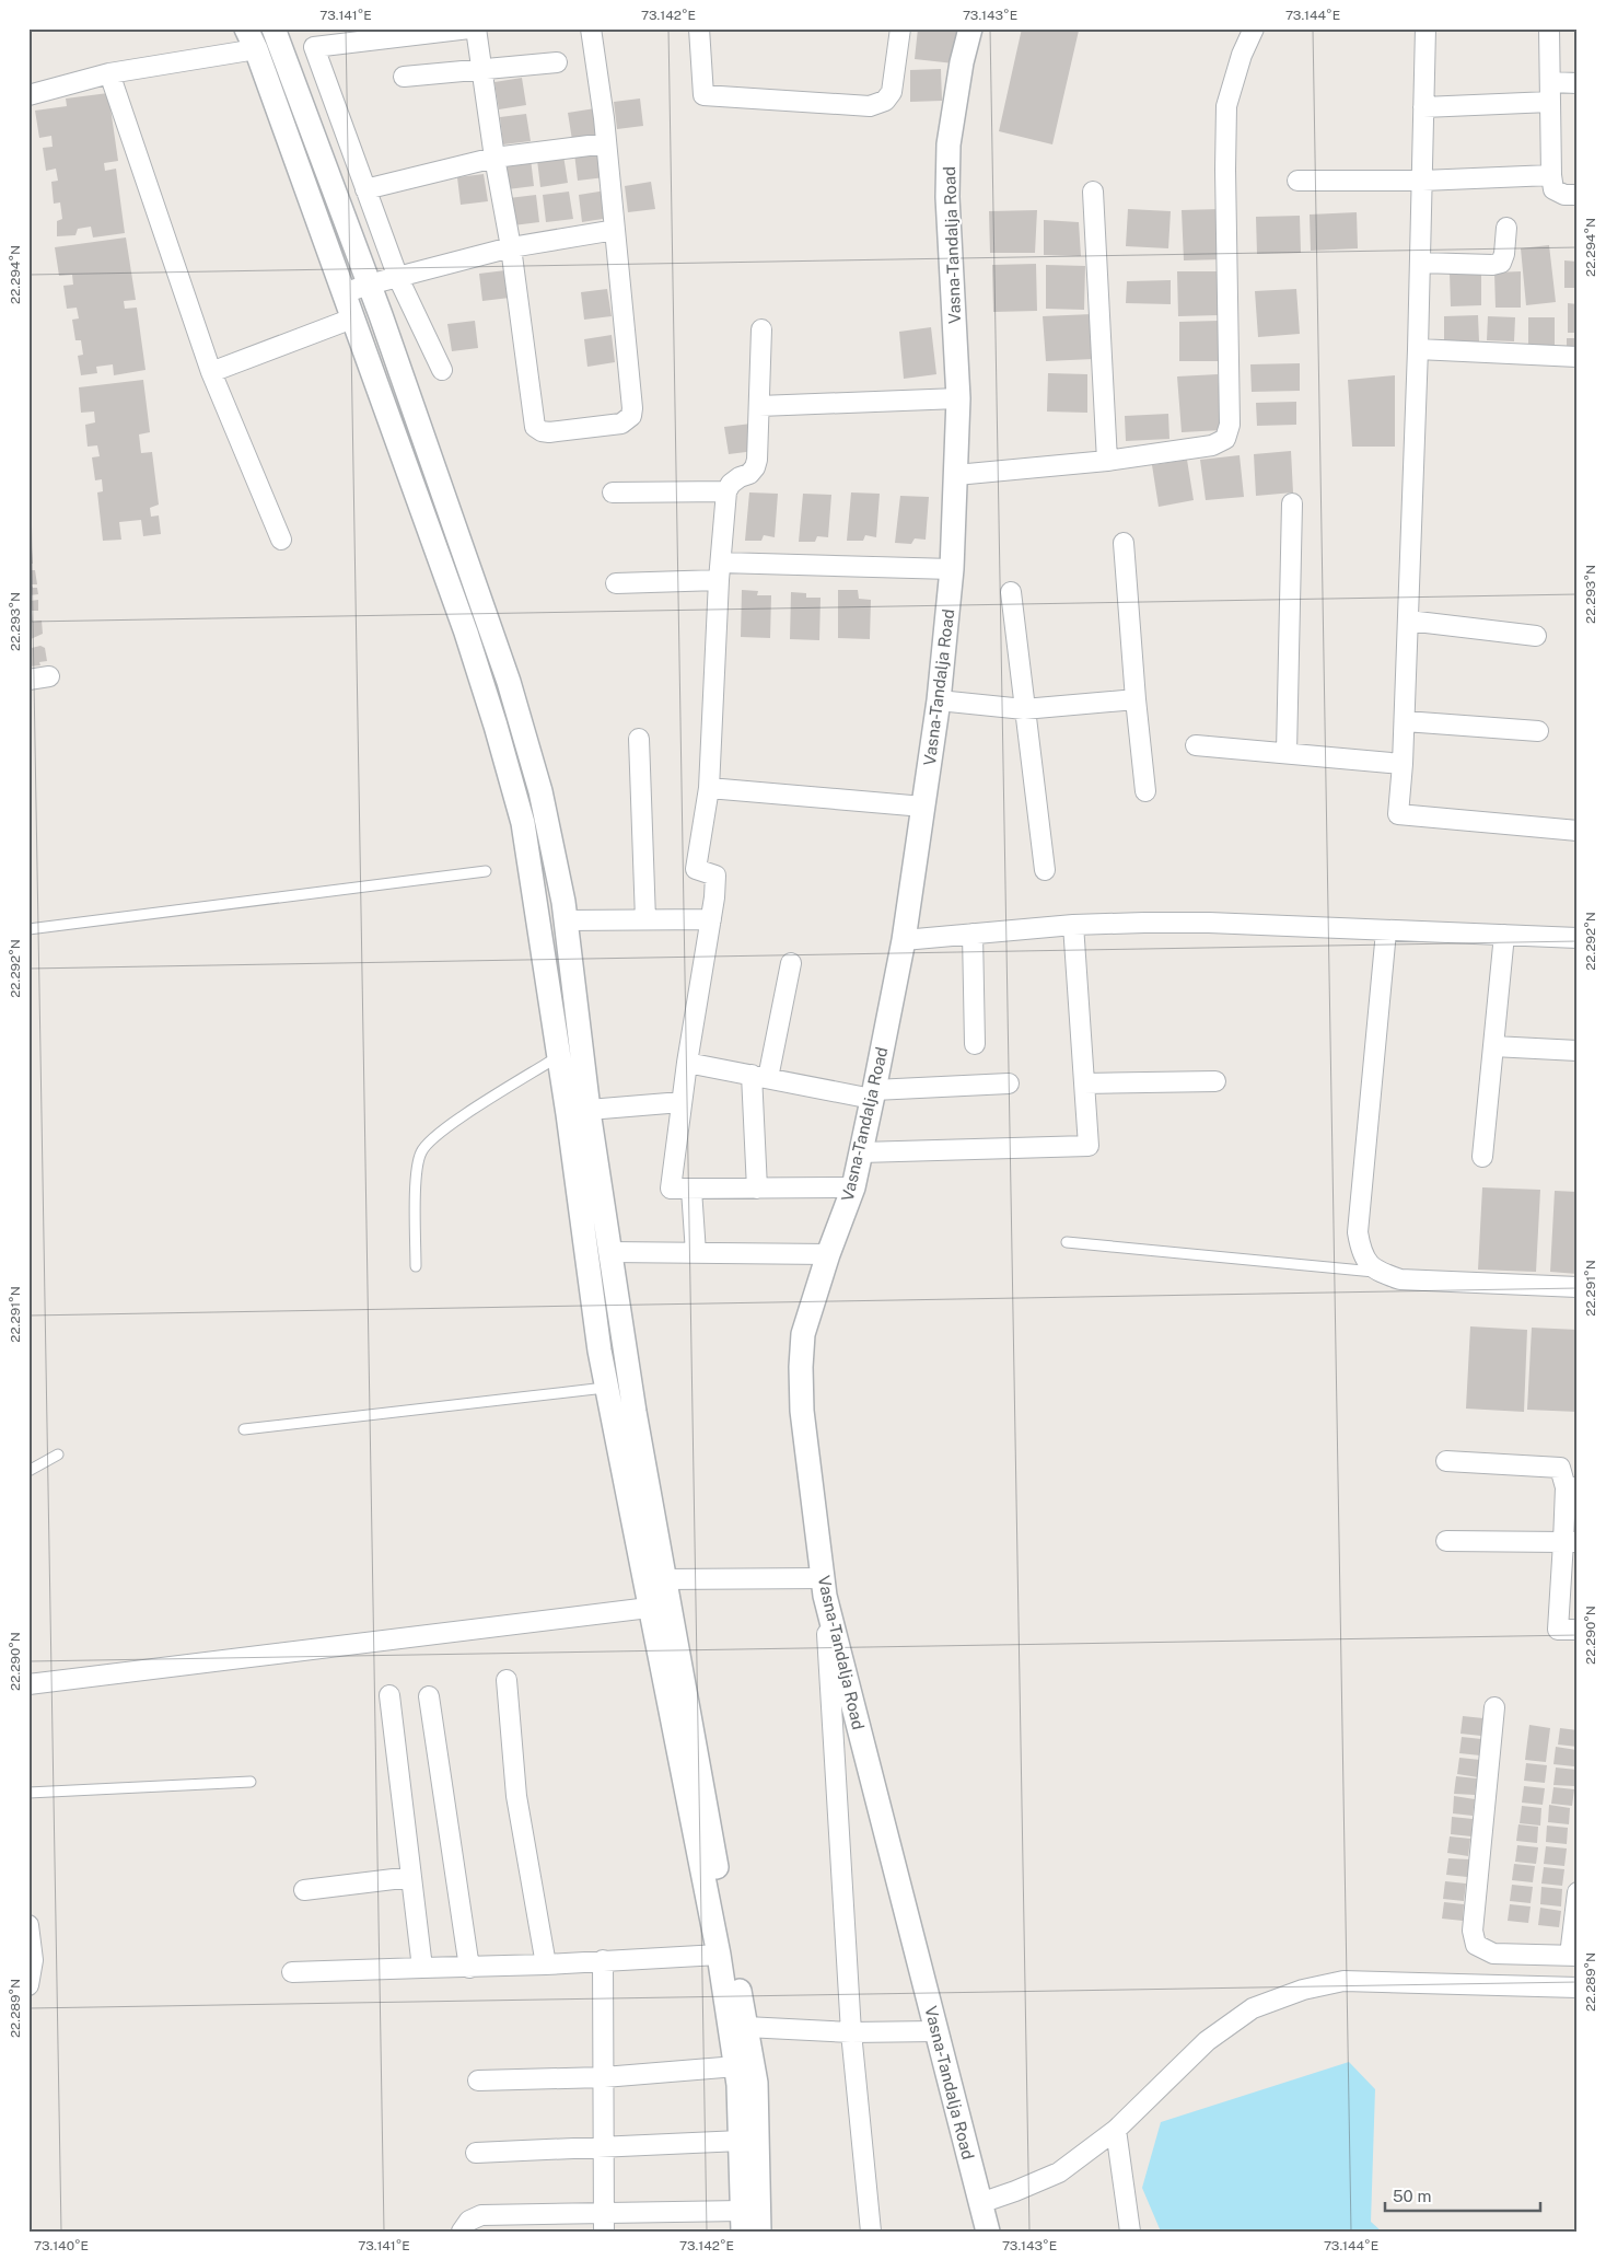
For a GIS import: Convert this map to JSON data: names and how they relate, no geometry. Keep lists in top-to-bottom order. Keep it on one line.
{"streets":{"street":["Vasna-Tandalja Road"]},"scale_bar":"50 m","coordinates":["73.141°E","73.142°E","73.143°E","73.144°E","22.294°N","22.293°N","22.292°N","22.291°N","22.290°N","22.289°N","73.140°E"]}
